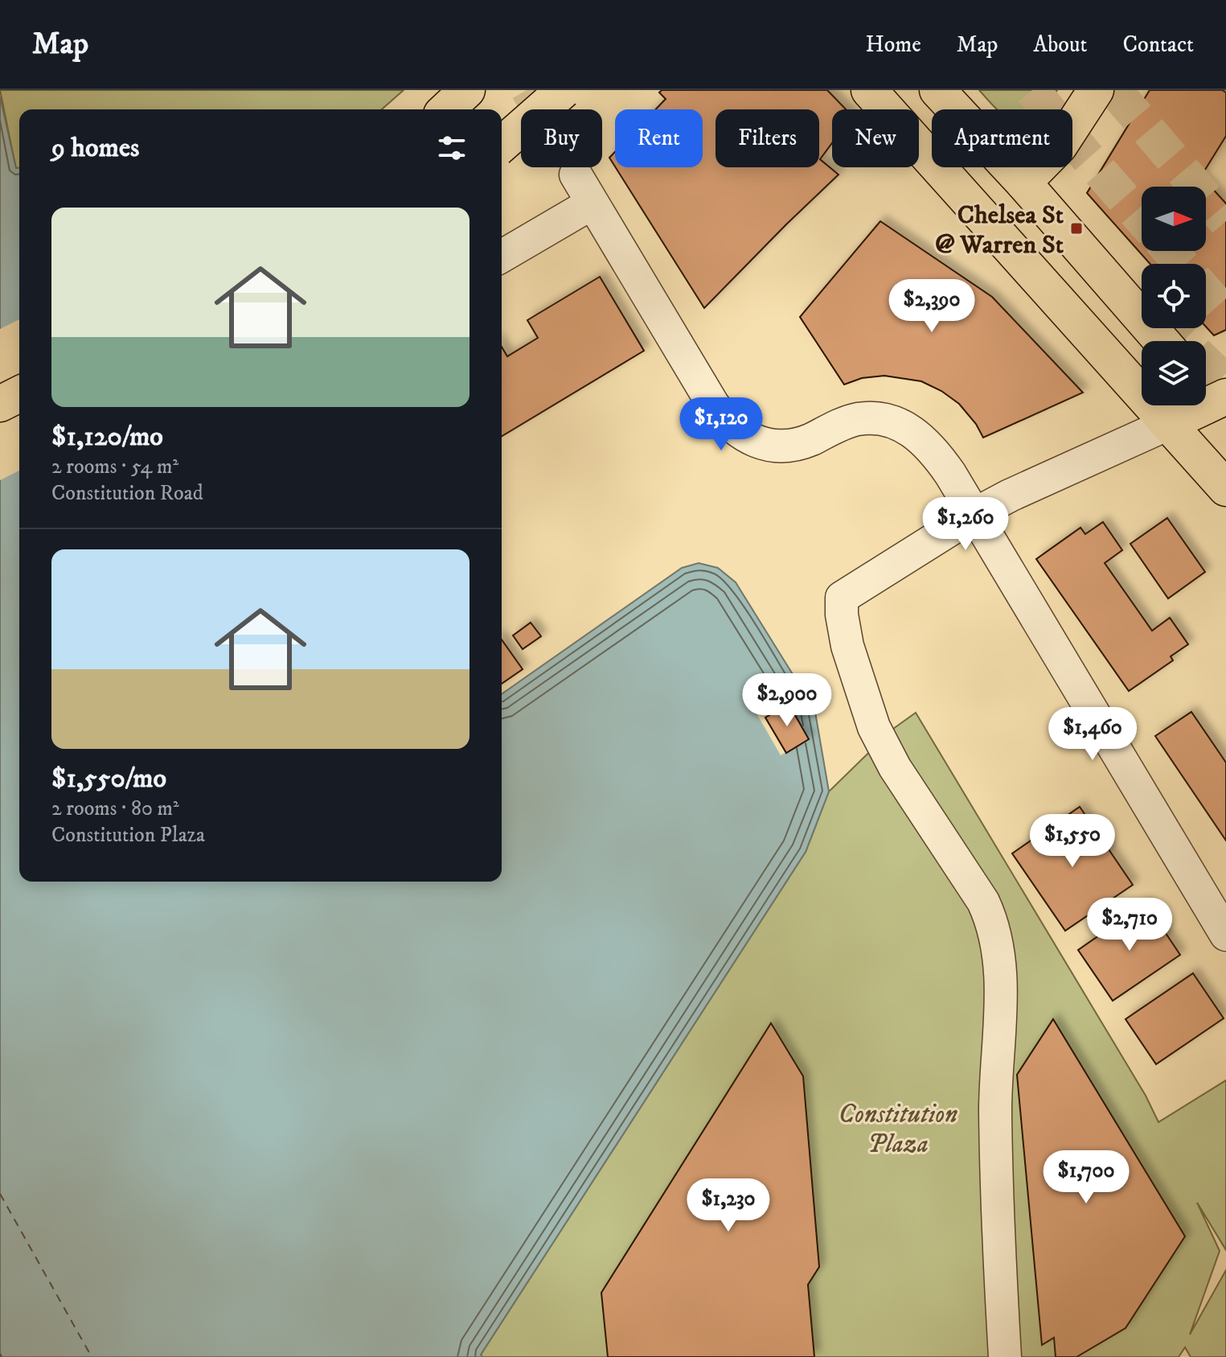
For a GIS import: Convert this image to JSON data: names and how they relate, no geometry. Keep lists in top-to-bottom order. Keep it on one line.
{"parks":["Constitution Plaza"],"places":{"transit":["Chelsea St @ Warren St"]},"north":"right","page":{"header":"Map","nav":["Home","Map","About","Contact"],"chip":["Buy","Rent","Filters","New","Apartment"],"heading":"9 homes","list":[{"name":"$1,120/mo","note":"2 rooms · 54 m² · Constitution Road"},{"name":"$1,550/mo","note":"2 rooms · 80 m² · Constitution Plaza"}],"price":["$2,390","$1,120","$1,260","$2,900","$1,460","$1,550","$2,710","$1,700","$1,230"]}}
